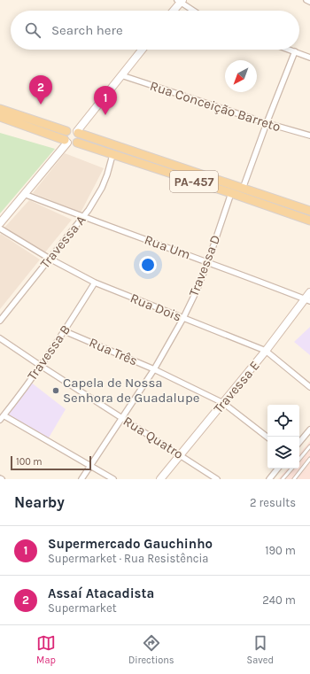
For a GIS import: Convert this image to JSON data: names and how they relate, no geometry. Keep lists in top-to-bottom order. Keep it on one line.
{"streets":{"main road":["PA-457"],"street":["Rua Conceição Barreto","Travessa A","Rua Um","Travessa D","Rua Dois","Rua Três","Travessa B","Travessa E","Rua Quatro"]},"crossings":[["PA-457","Travessa A"],["PA-457","Travessa D"],["Travessa A","Rua Um"],["Travessa A","Rua Dois"],["Rua Um","Travessa D"],["Rua Um","Travessa E"],["Travessa D","Rua Dois"],["Travessa D","Rua Três"],["Travessa D","Rua Quatro"],["Rua Dois","Travessa B"],["Rua Dois","Travessa E"],["Rua Três","Travessa B"],["Rua Três","Travessa E"],["Travessa B","Rua Quatro"],["Travessa E","Rua Quatro"]],"places":["Capela de Nossa Senhora de Guadalupe"],"scale_bar":"100 m","north":"bottom left","page":{"search":"Search here","pins":["2","1"],"scale":"100 m","heading":["Nearby","2 results"],"list":[{"mark":"1","name":"Supermercado Gauchinho","note":"Supermarket · Rua Resistência","value":"190 m"},{"mark":"2","name":"Assaí Atacadista","note":"Supermarket","value":"240 m"}],"nav":["Map","Directions","Saved"]}}
